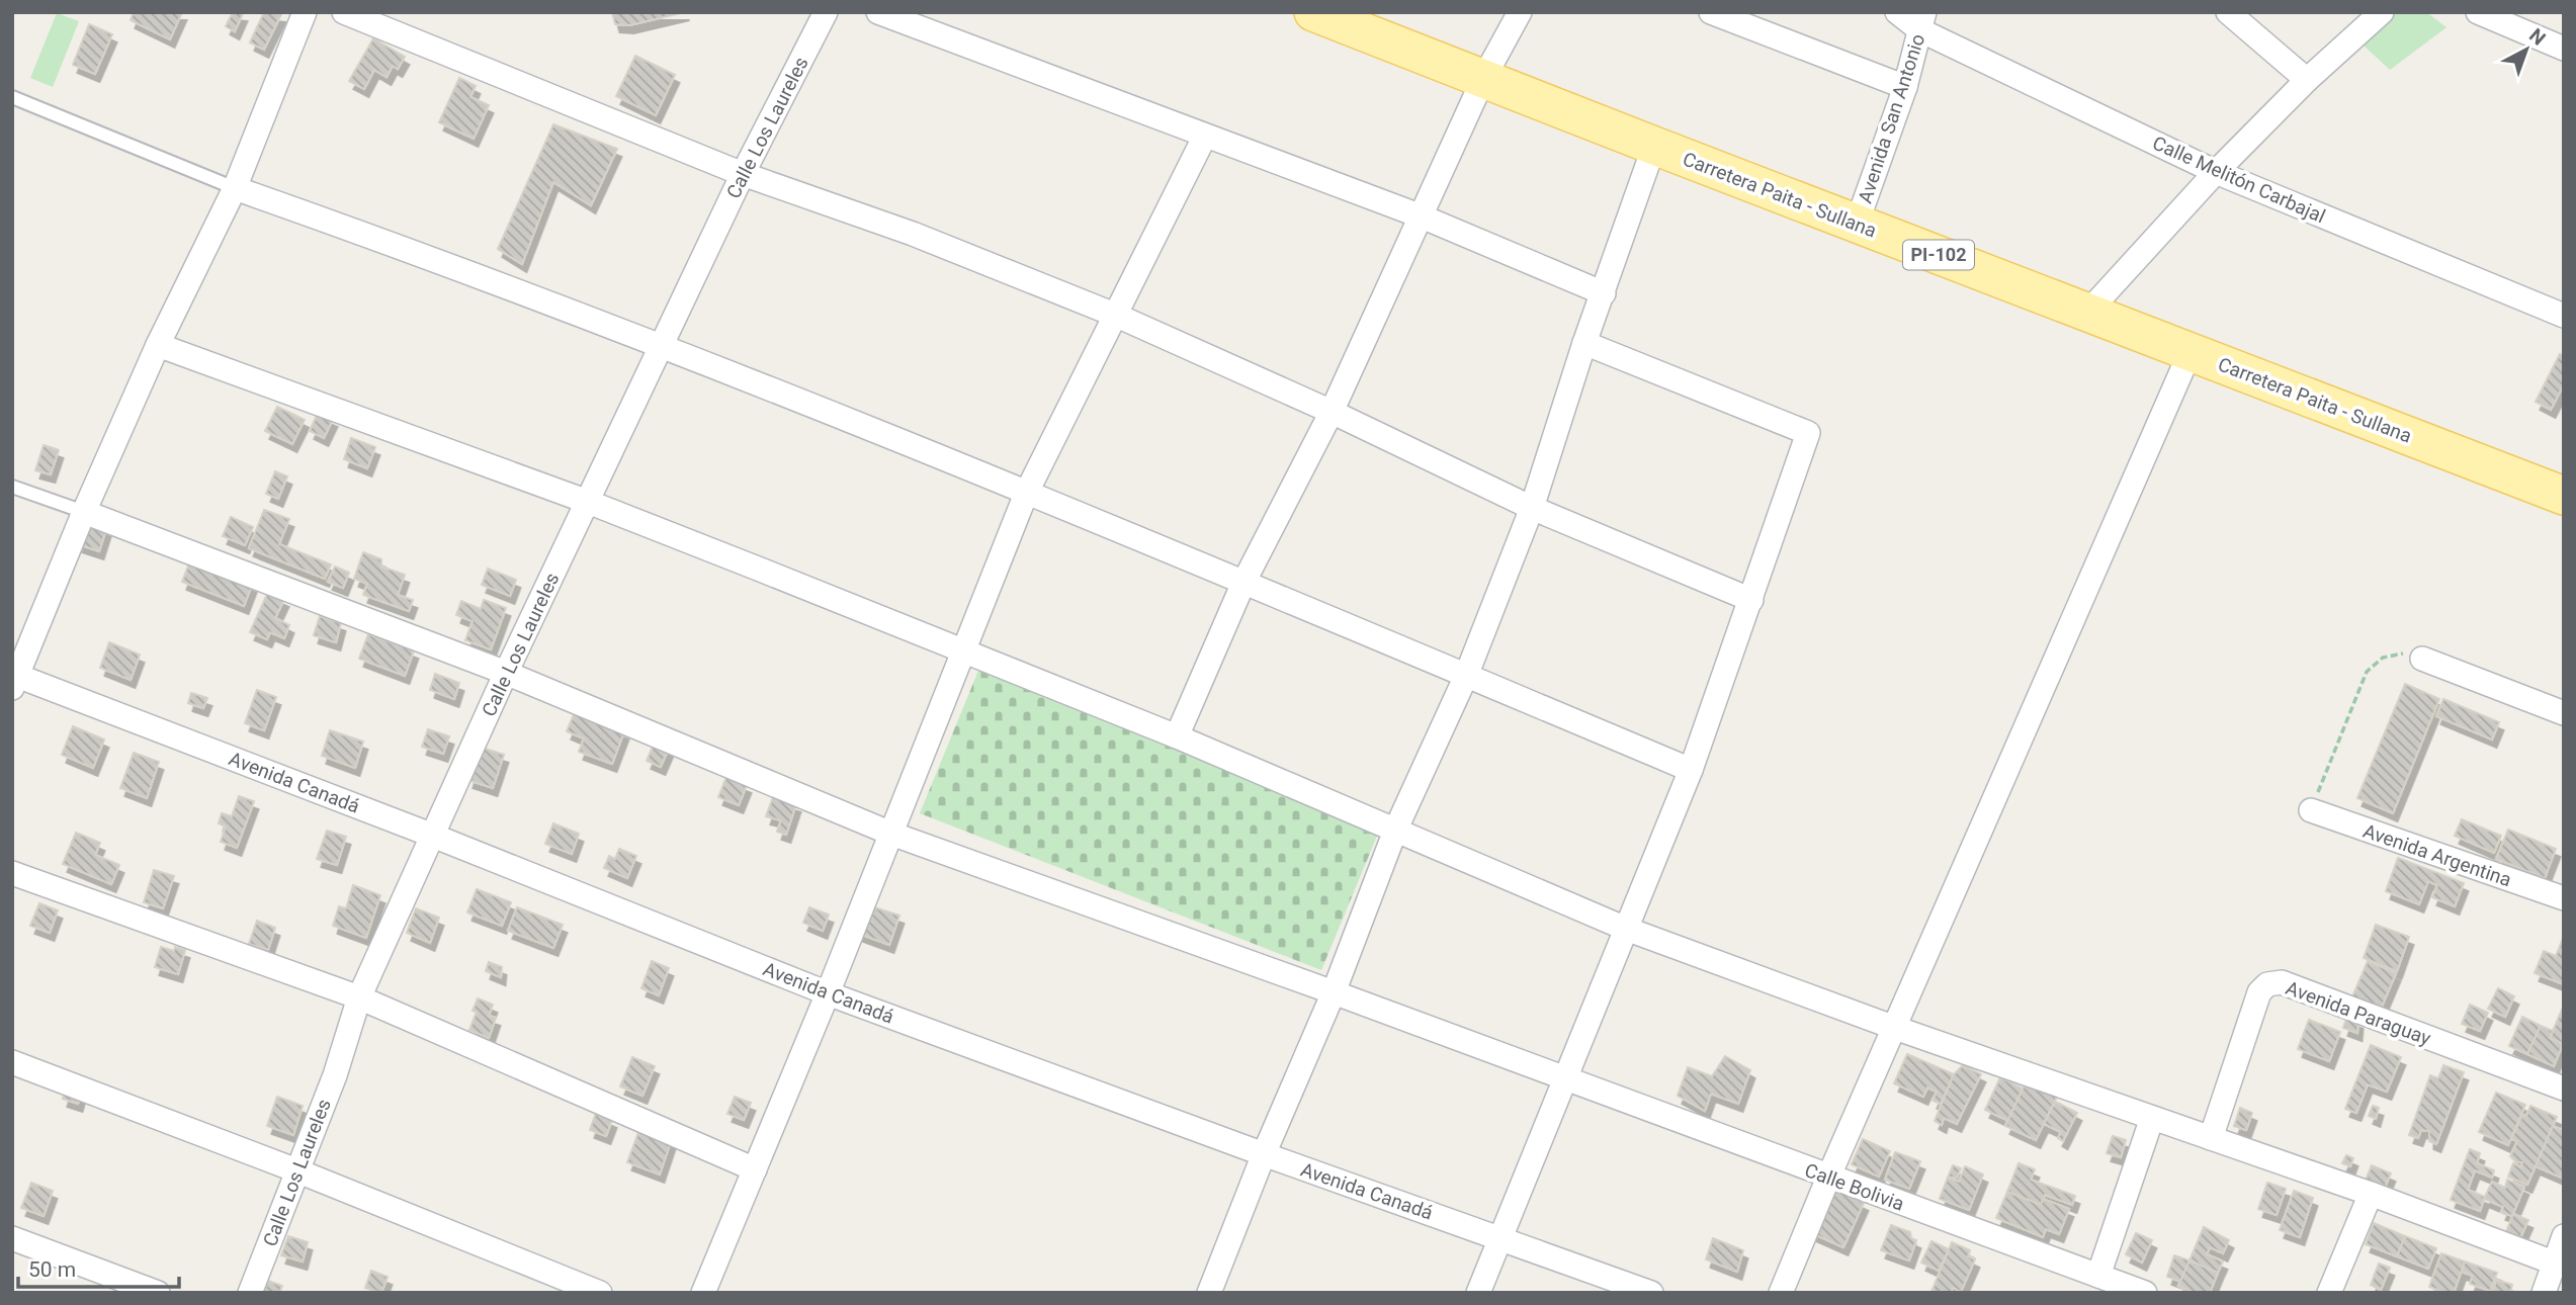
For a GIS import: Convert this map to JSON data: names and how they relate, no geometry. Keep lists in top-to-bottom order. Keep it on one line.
{"streets":{"main road":["Carretera Paita - Sullana","PI-102"],"street":["Avenida San Antonio","Calle Los Laureles","Calle Melitón Carbajal","Avenida Canadá","Avenida Argentina","Avenida Paraguay","Calle Bolivia"]},"crossings":[["Avenida San Antonio","Calle Melitón Carbajal"],["Avenida San Antonio","Carretera Paita - Sullana"],["Calle Los Laureles","Avenida Canadá"],["Calle Los Laureles","Calle Bolivia"]],"scale_bar":"50 m","north":"top right"}
